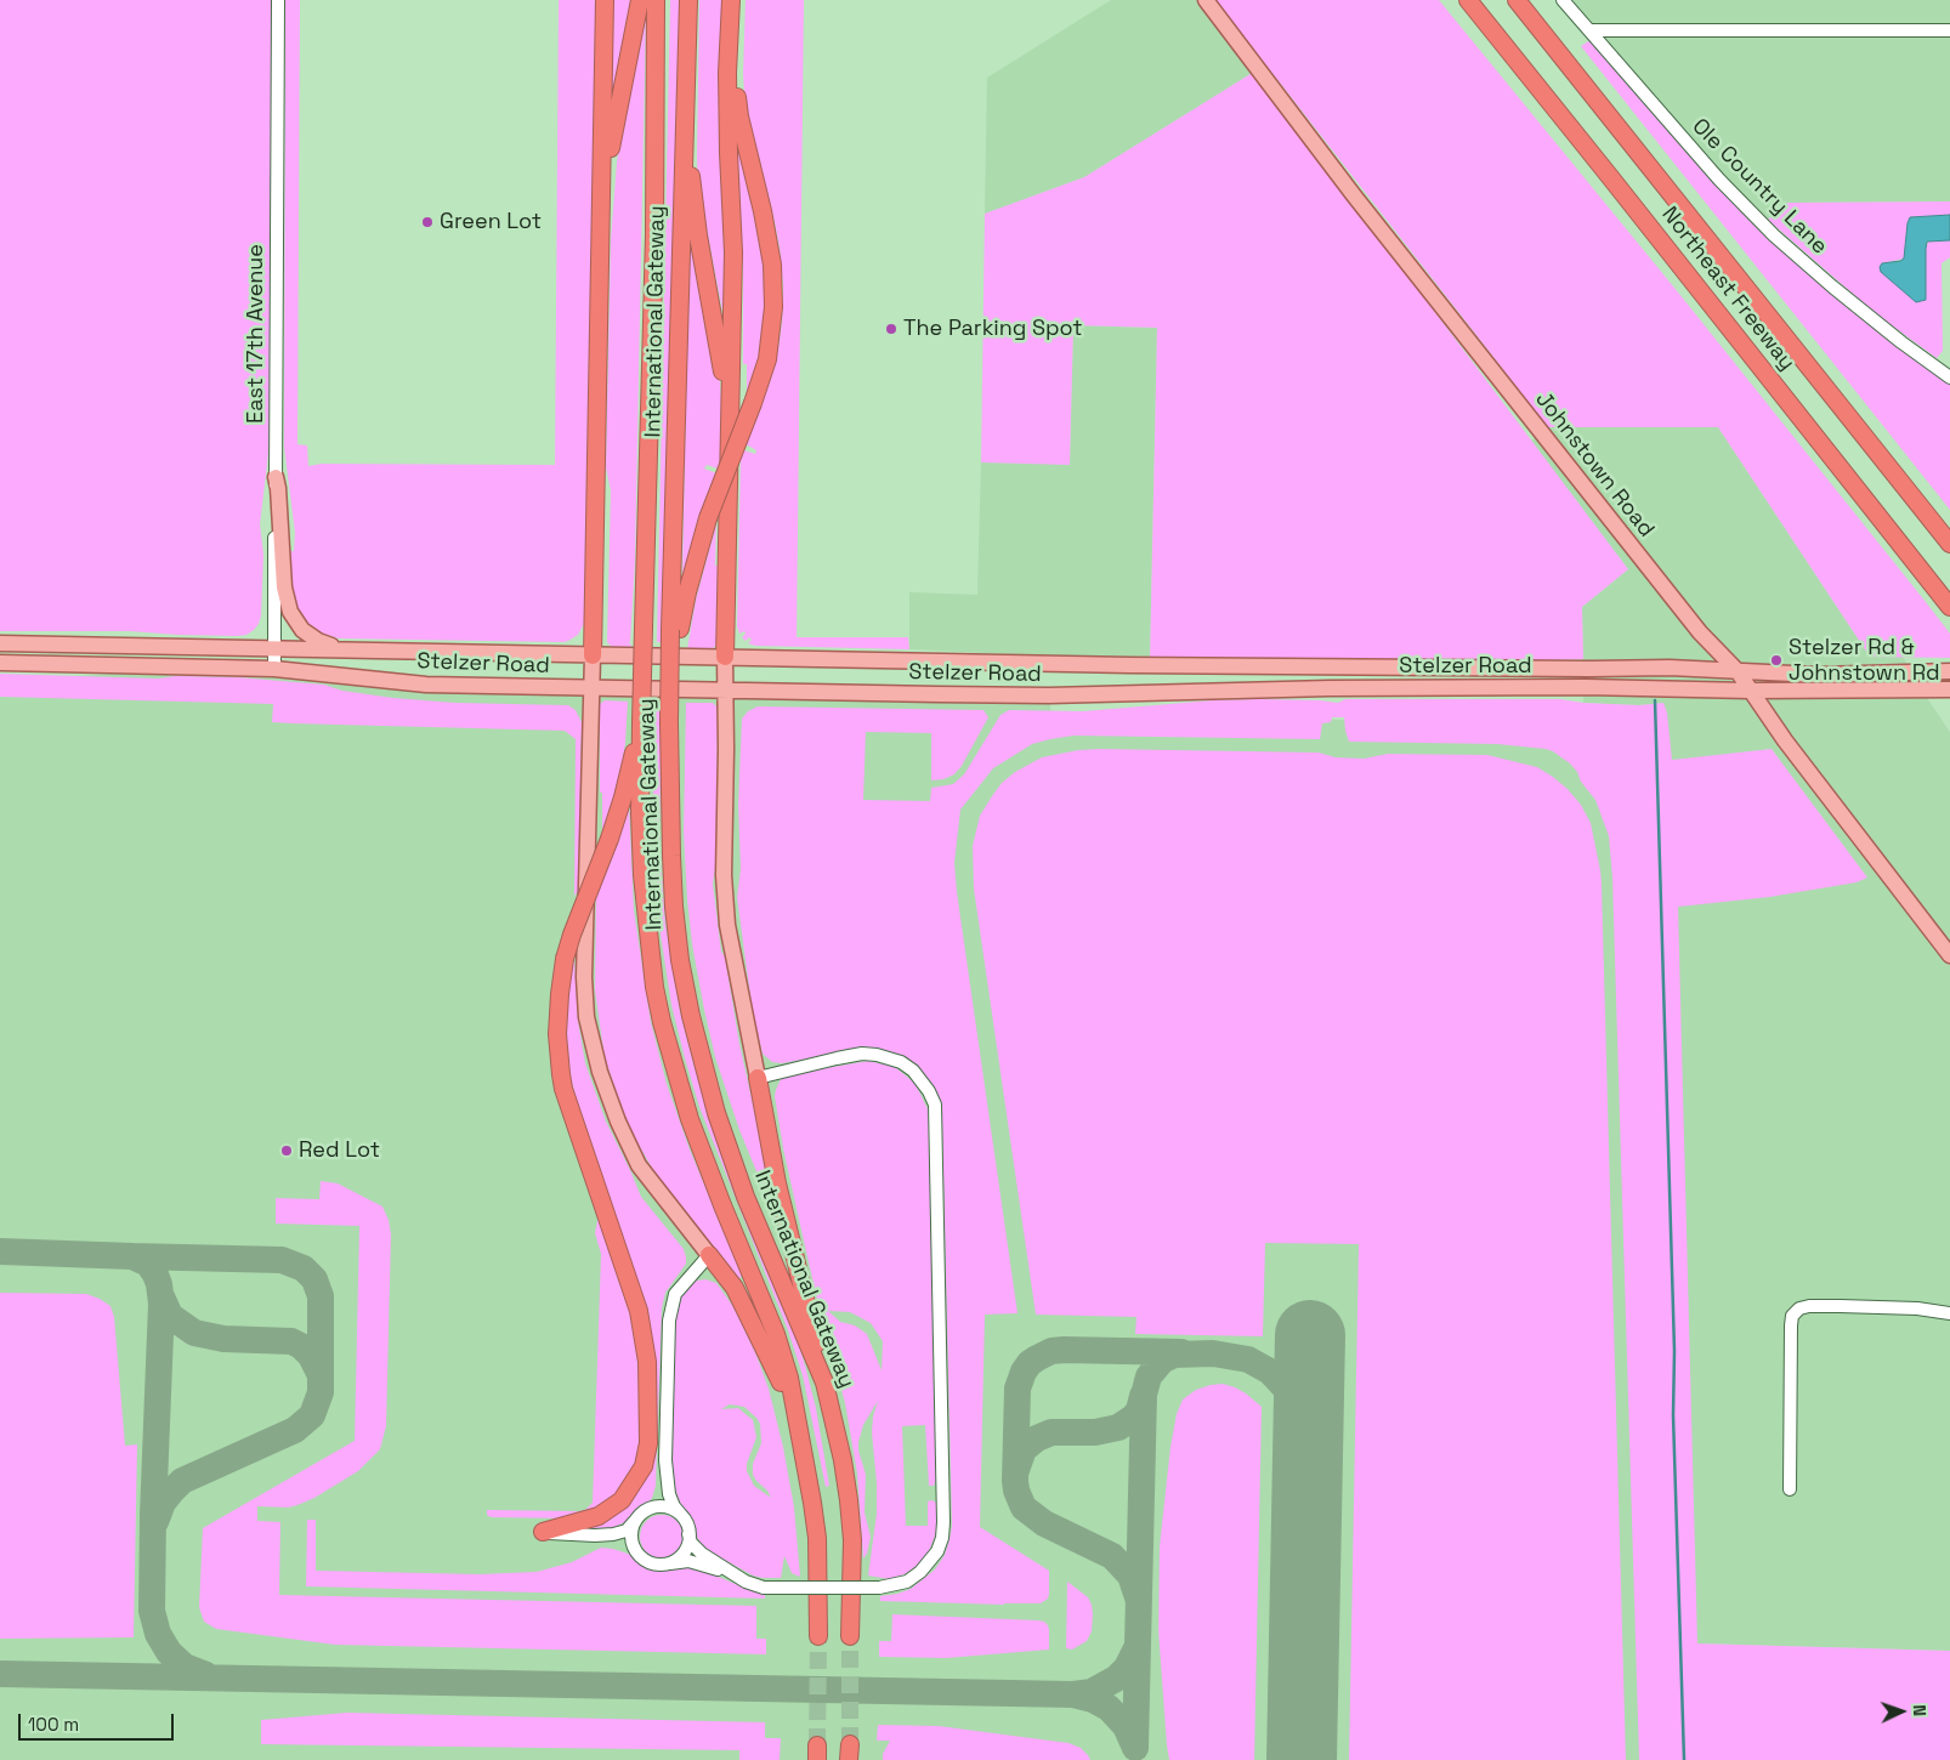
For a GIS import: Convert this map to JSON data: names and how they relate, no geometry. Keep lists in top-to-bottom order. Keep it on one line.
{"streets":{"highway":["Northeast Freeway","International Gateway"],"main road":["Johnstown Road","Stelzer Road"],"street":["Ole Country Lane","East 17th Avenue"]},"crossings":[["East 17th Avenue","Stelzer Road"],["Johnstown Road","Stelzer Road"]],"places":["Green Lot","The Parking Spot","Stelzer Rd & Johnstown Rd","Red Lot"],"scale_bar":"100 m","north":"right"}
